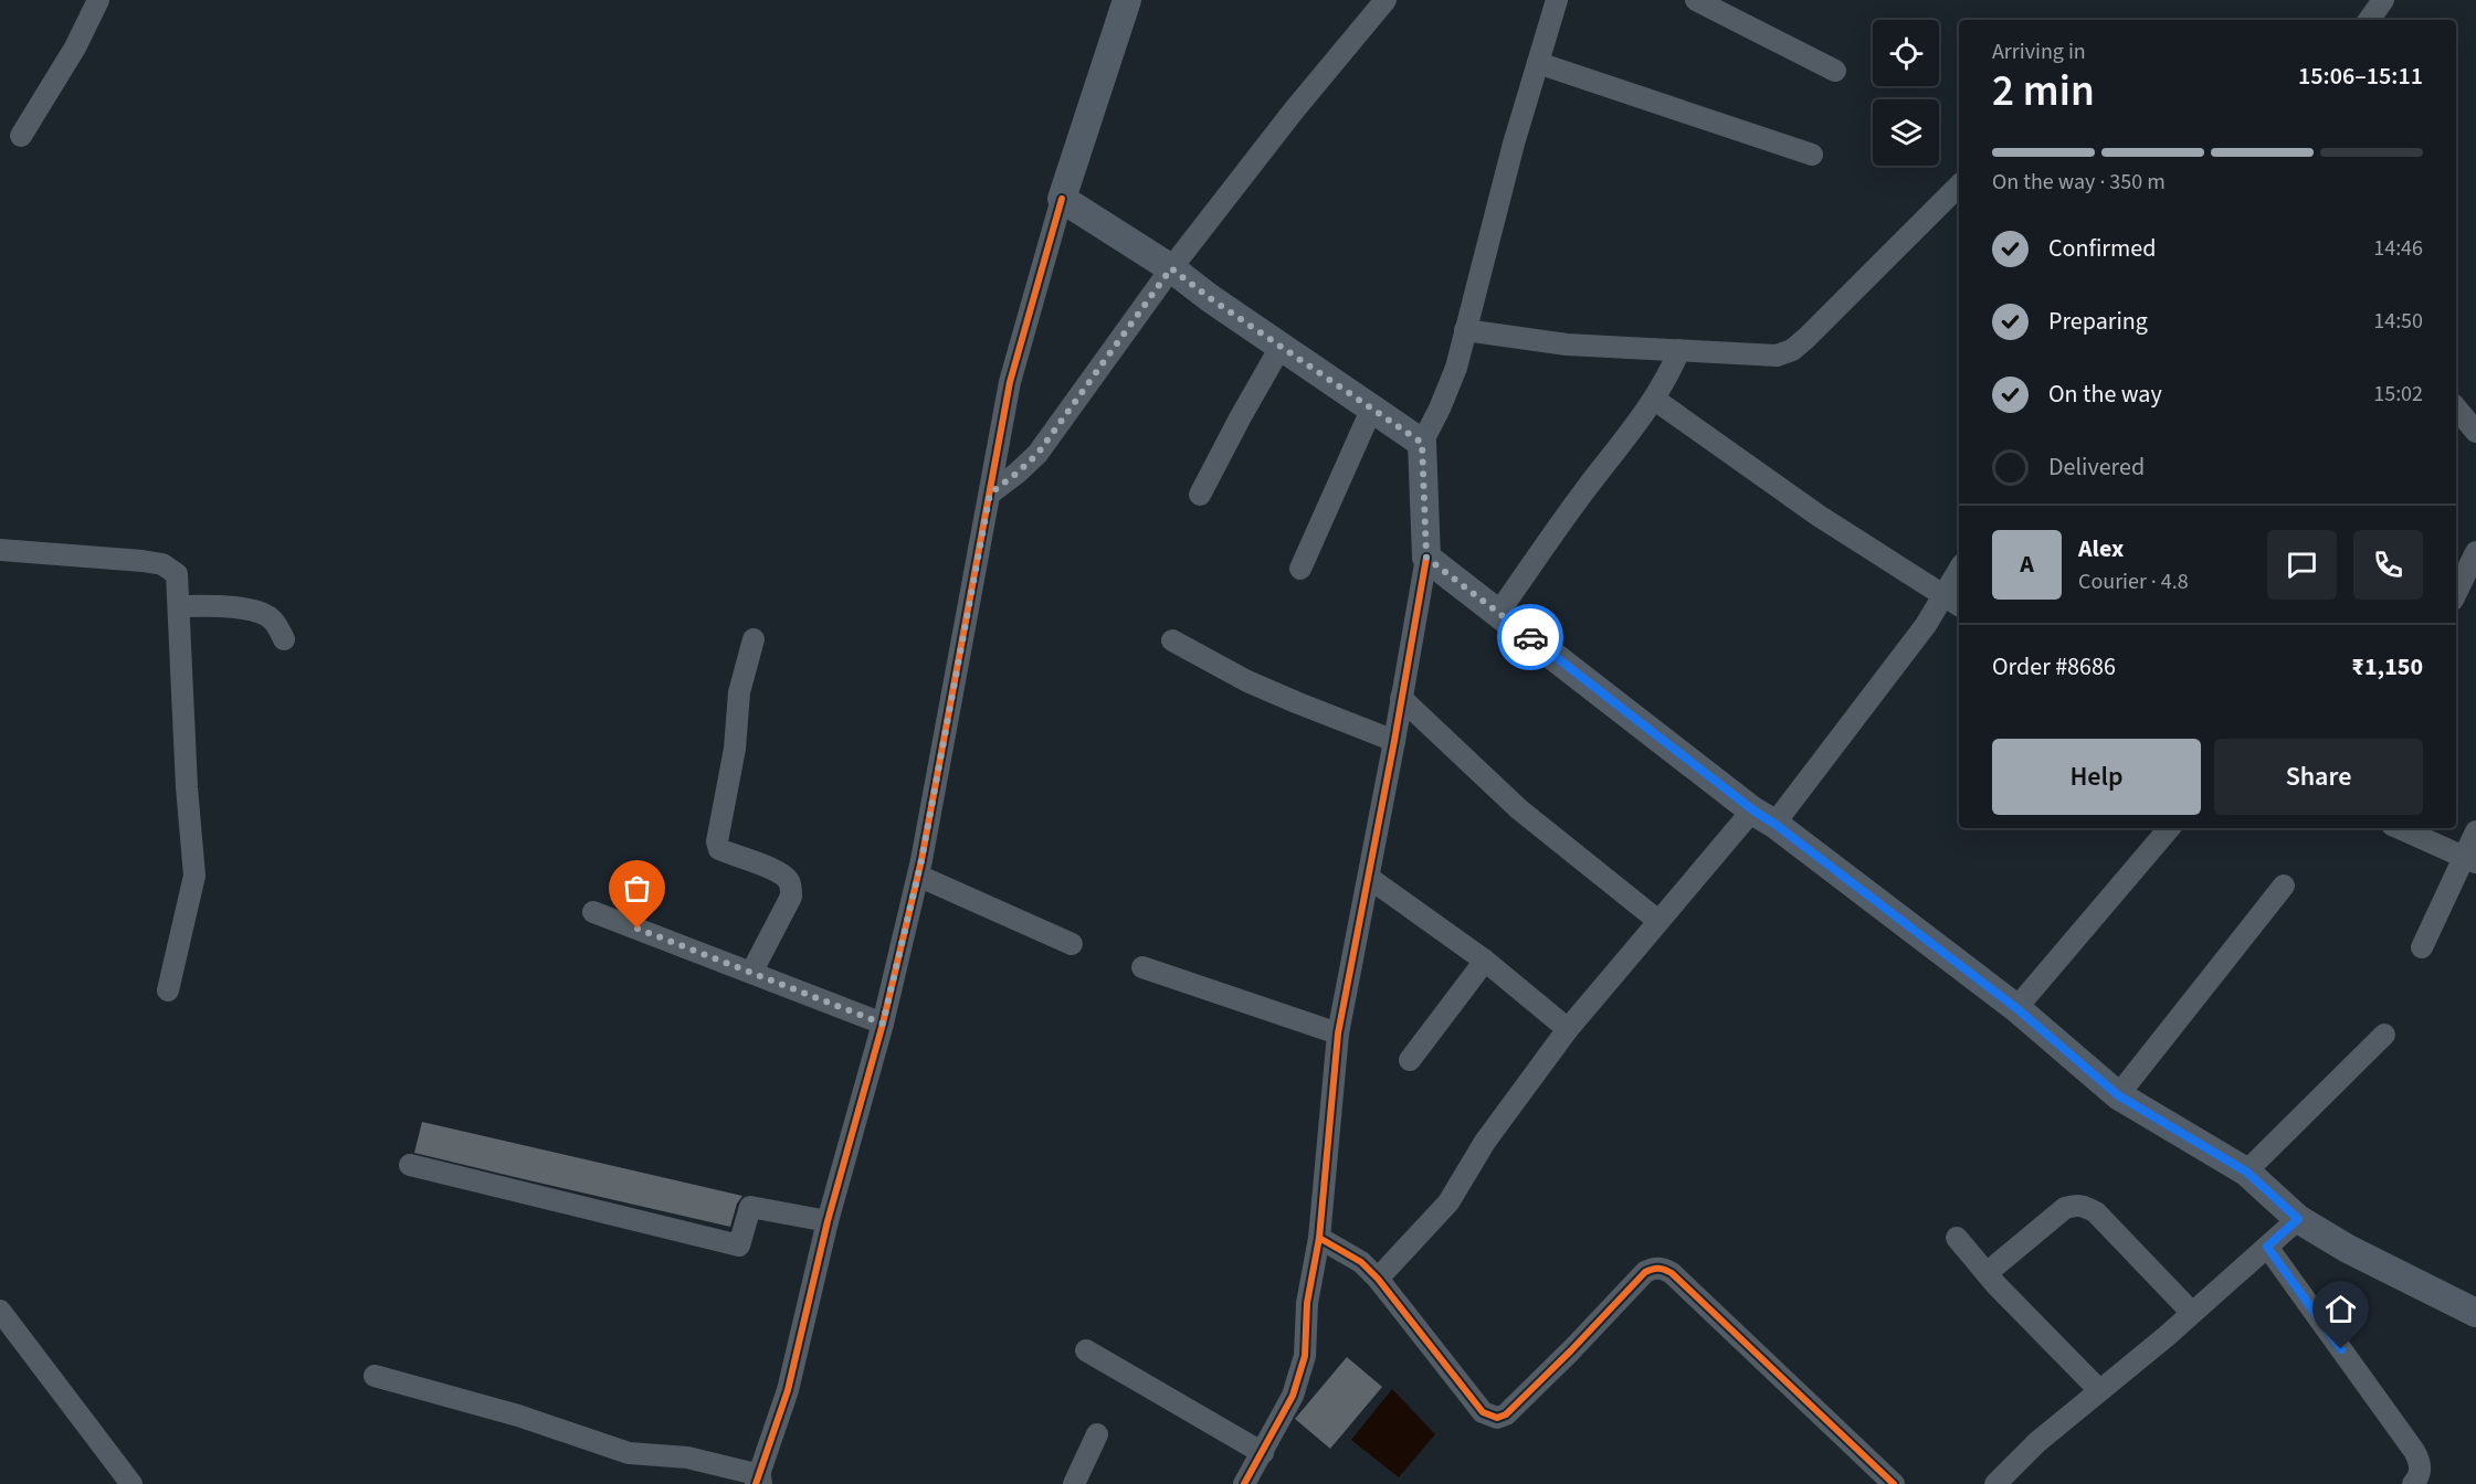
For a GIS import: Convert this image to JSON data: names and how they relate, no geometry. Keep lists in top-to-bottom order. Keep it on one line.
{"page":{"heading":["2 min","Arriving in","15:06–15:11"],"panel":["Alex","Courier · 4.8","Order #8686","₹1,150"],"bar":"On the way · 350 m","list":[["Confirmed","14:46"],["Preparing","14:50"],["On the way","15:02"],"Delivered"],"round":"A","buttons":["Help","Share"]}}
